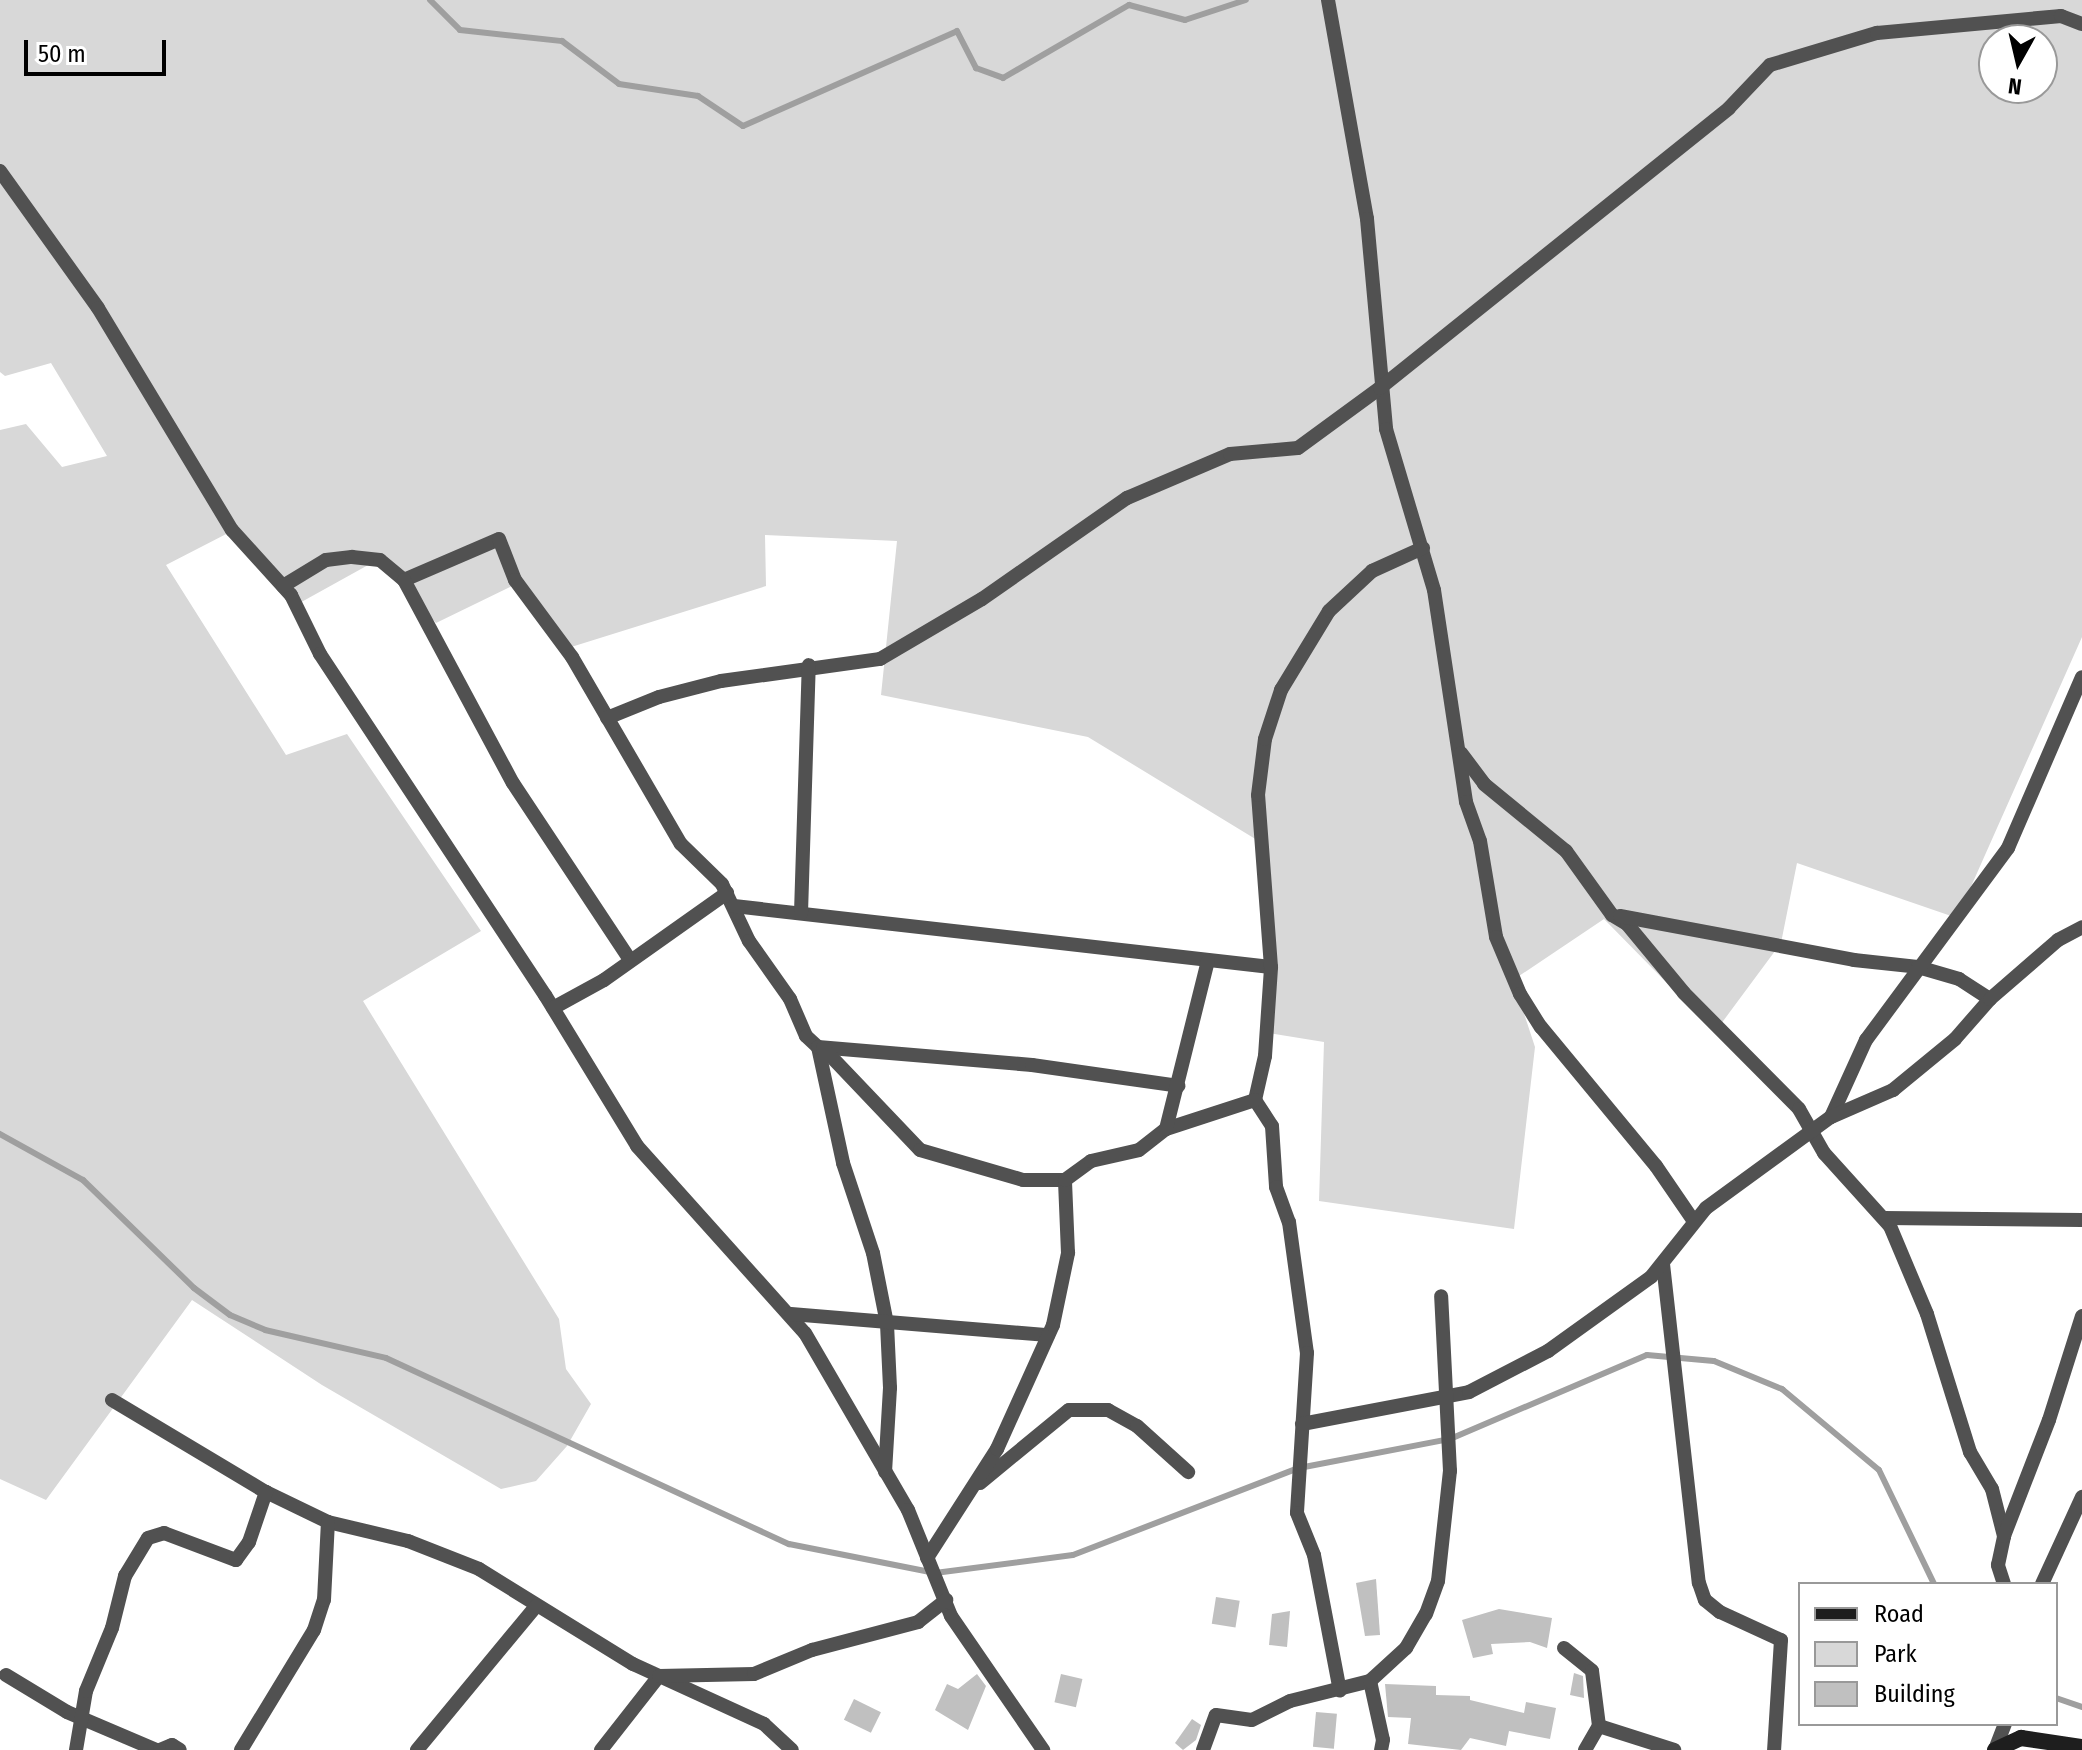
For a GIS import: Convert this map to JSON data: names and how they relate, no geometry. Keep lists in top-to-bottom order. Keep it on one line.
{"legend":["Road","Park","Building"],"scale_bar":"50 m","north":"bottom"}
